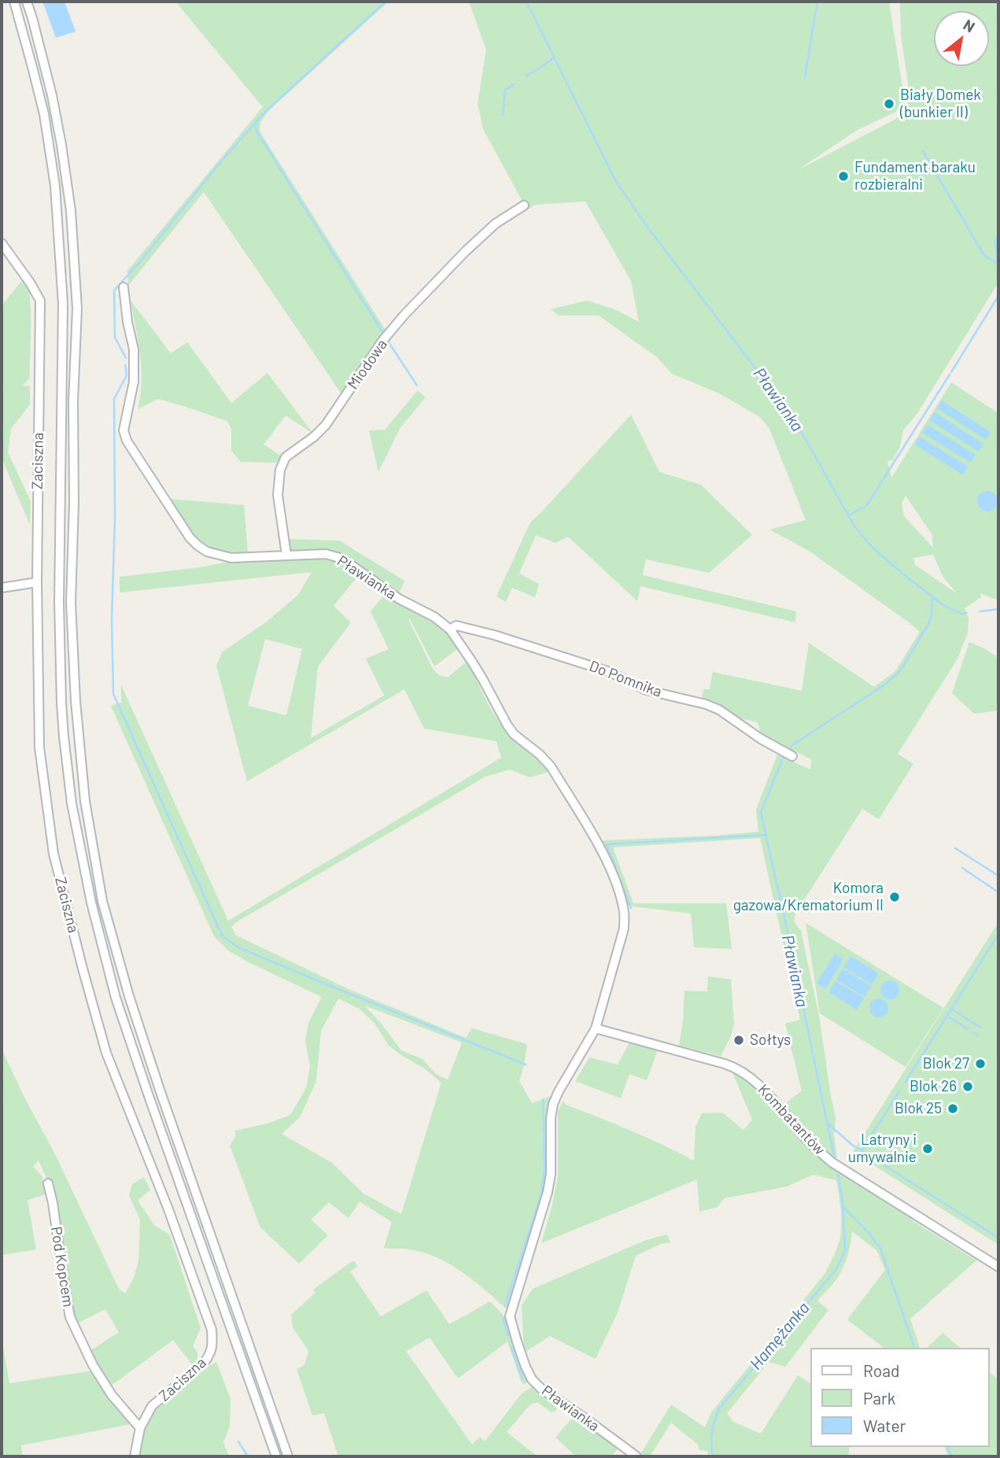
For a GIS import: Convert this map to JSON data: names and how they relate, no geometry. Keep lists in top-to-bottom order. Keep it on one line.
{"streets":{"street":["Miodowa","Zaciszna","Pławianka","Do Pomnika","Kombatantów","Pod Kopcem"]},"crossings":[["Miodowa","Pławianka"],["Zaciszna","Pod Kopcem"],["Pławianka","Do Pomnika"],["Pławianka","Kombatantów"]],"water":["Pławianka","Hamężanka"],"places":["Biały Domek (bunkier II)","Fundament baraku rozbieralni","Komora gazowa/Krematorium II","Sołtys","Blok 27","Blok 26","Blok 25","Latryny i umywalnie"],"legend":["Road","Park","Water"],"north":"top right"}
